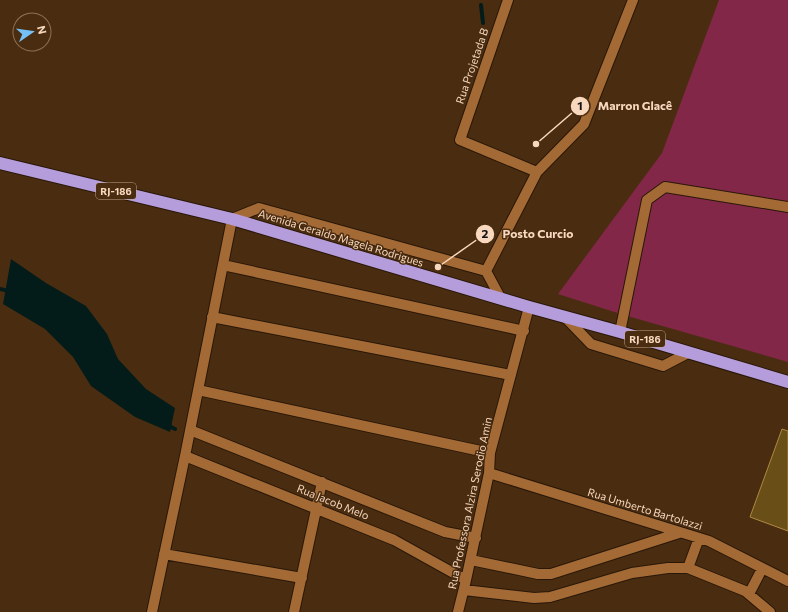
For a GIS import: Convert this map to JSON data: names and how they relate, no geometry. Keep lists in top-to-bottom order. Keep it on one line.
{"streets":{"highway":["RJ-186","Avenida Geraldo Magela Rodrigues"],"street":["Rua Projetada B","Rua Jacob Melo","Rua Professora Alzira Serodio Amin","Rua Umberto Bartolazzi"]},"crossings":[["Avenida Geraldo Magela Rodrigues","Rua Professora Alzira Serodio Amin"],["Rua Jacob Melo","Rua Professora Alzira Serodio Amin"],["Rua Professora Alzira Serodio Amin","Rua Umberto Bartolazzi"]],"places":["Marron Glacê","Posto Curcio"],"north":"right"}
